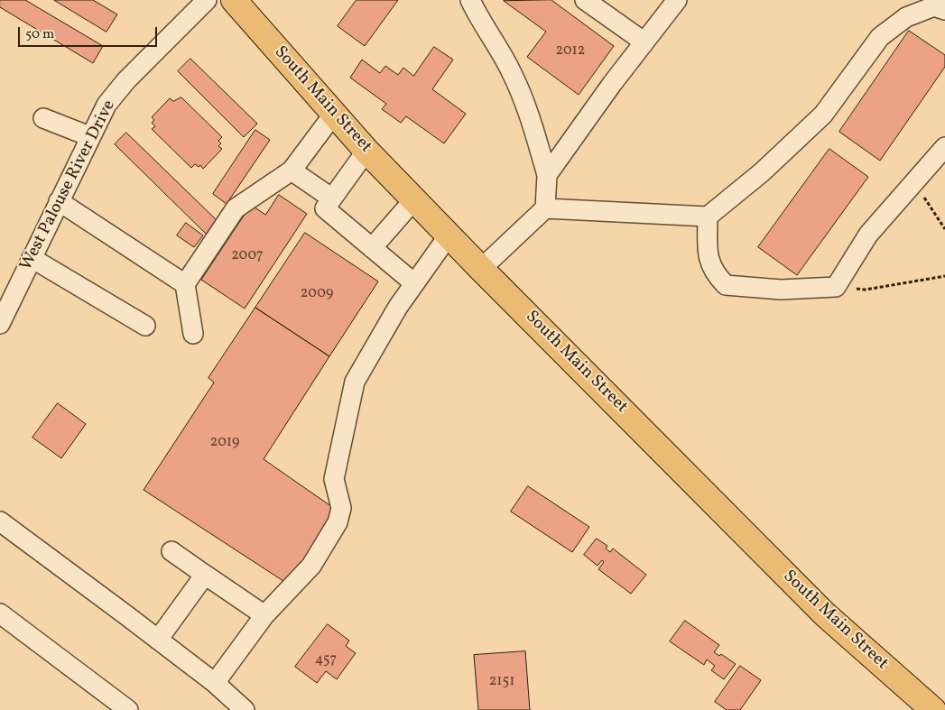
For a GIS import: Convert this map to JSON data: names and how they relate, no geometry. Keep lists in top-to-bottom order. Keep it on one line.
{"streets":{"highway":["South Main Street"],"street":["West Palouse River Drive"]},"house_numbers":["2012","2007","2009","2019","457","2151"],"scale_bar":"50 m"}
